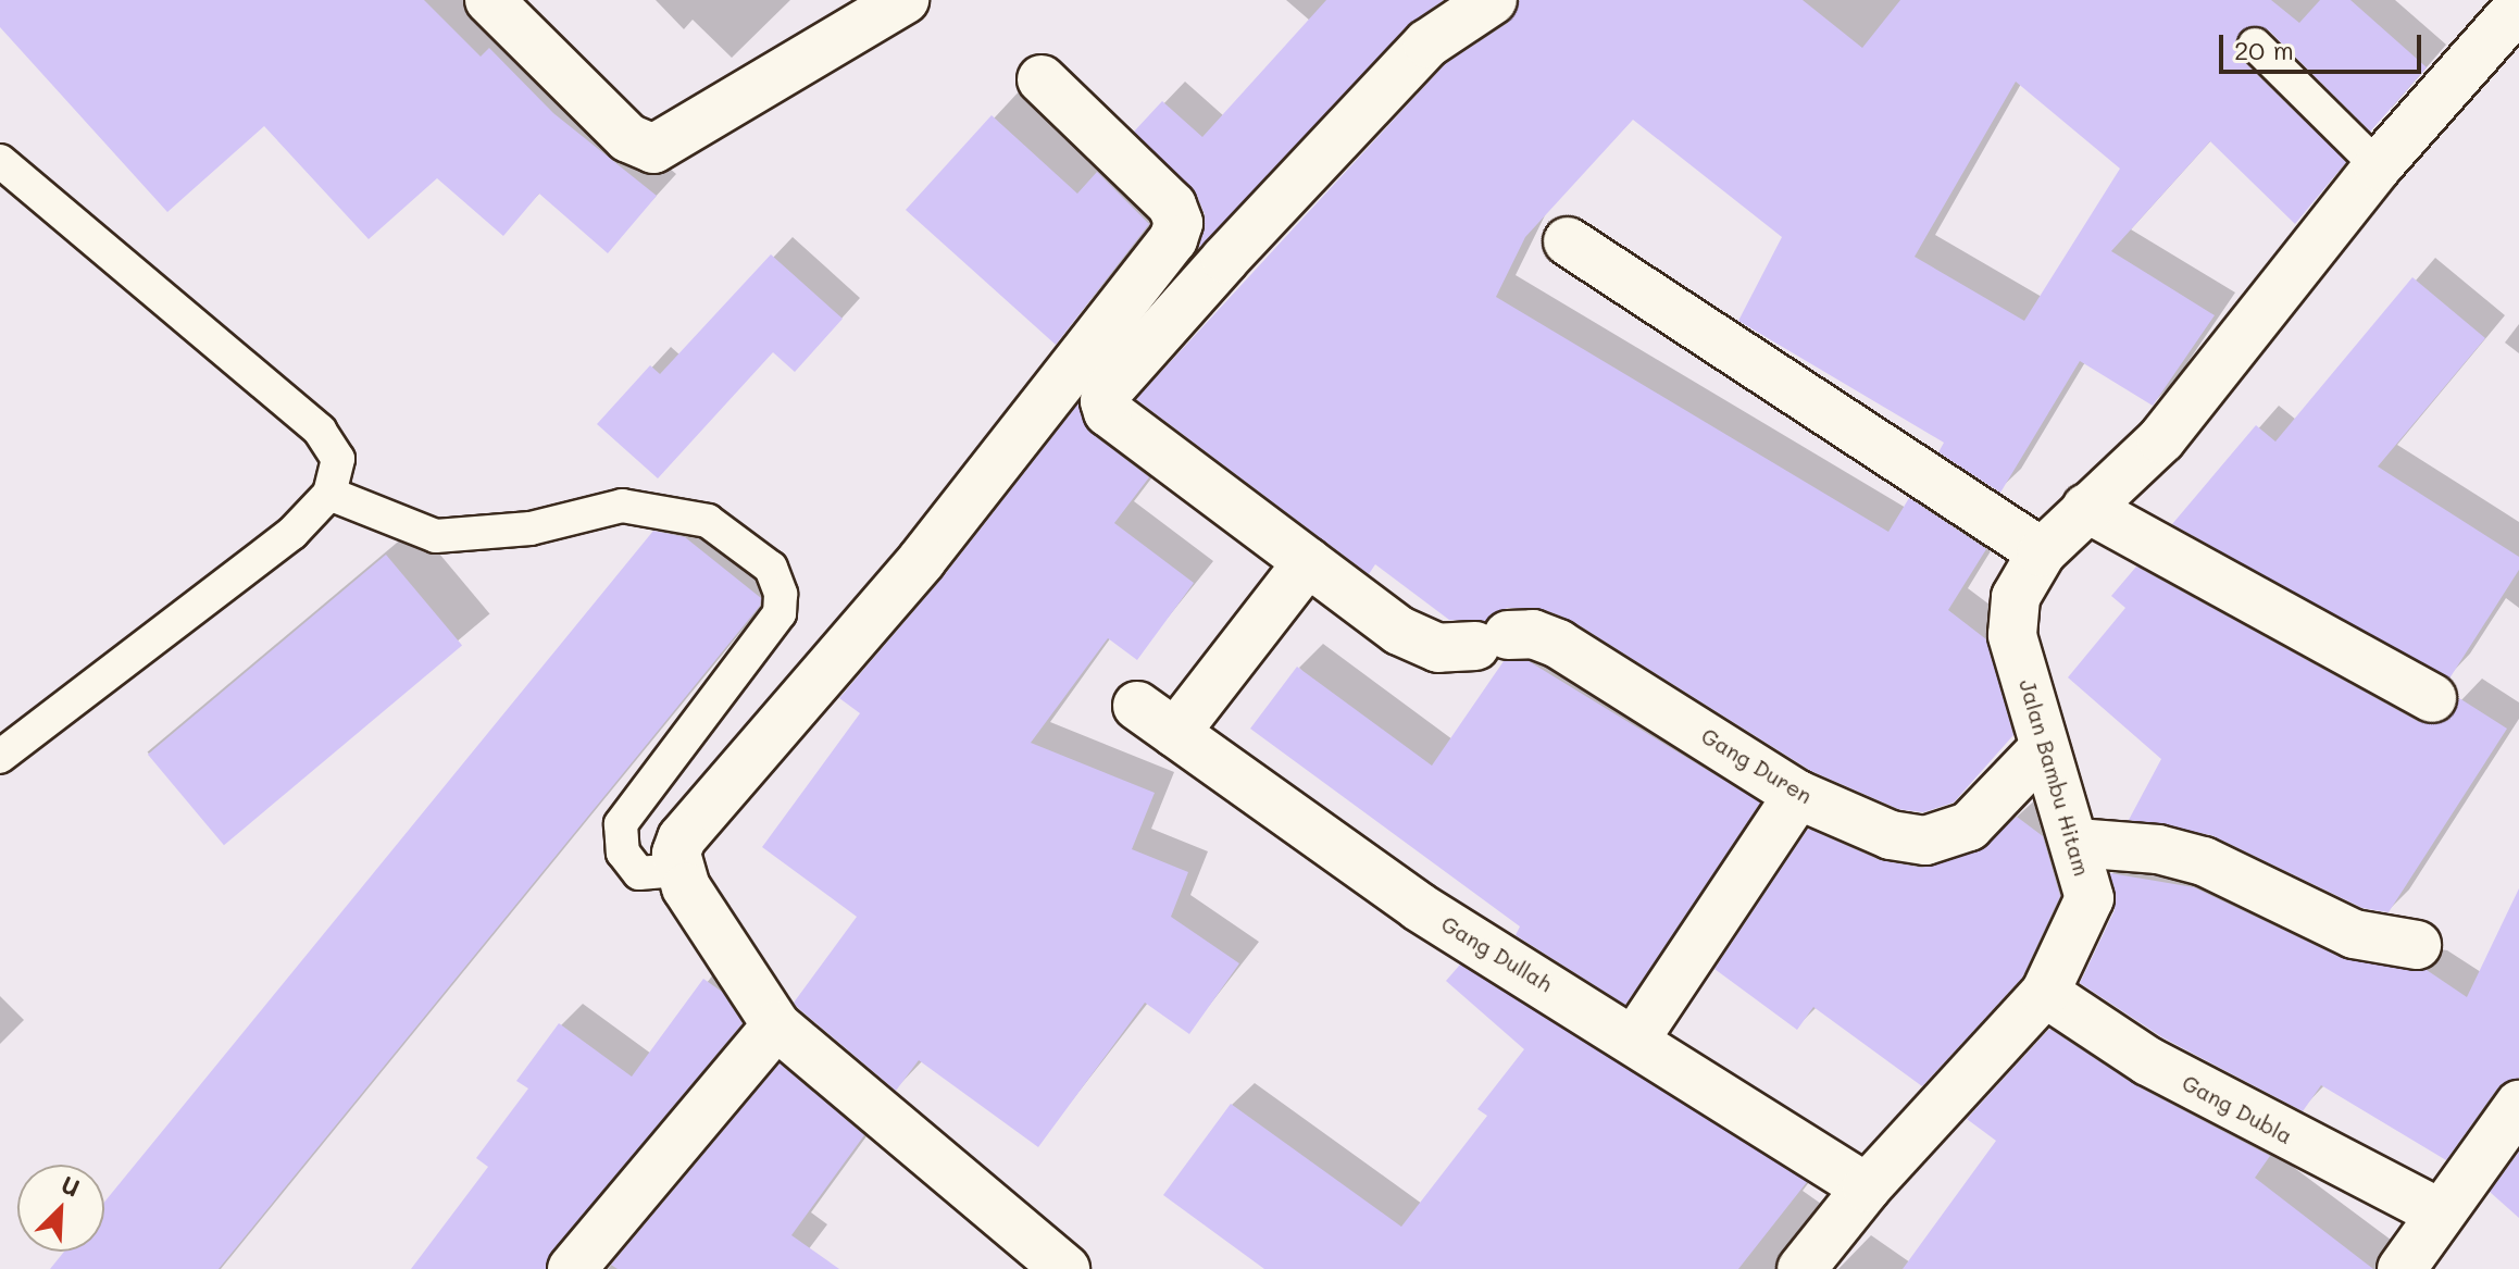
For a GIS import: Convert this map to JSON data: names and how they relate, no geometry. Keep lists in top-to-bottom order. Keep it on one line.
{"streets":{"street":["Gang Duren","Jalan Bambu Hitam","Gang Dullah","Gang Dubla"]},"crossings":[["Gang Duren","Jalan Bambu Hitam"],["Jalan Bambu Hitam","Gang Dullah"],["Jalan Bambu Hitam","Gang Dubla"]],"scale_bar":"20 m","north":"top right"}
